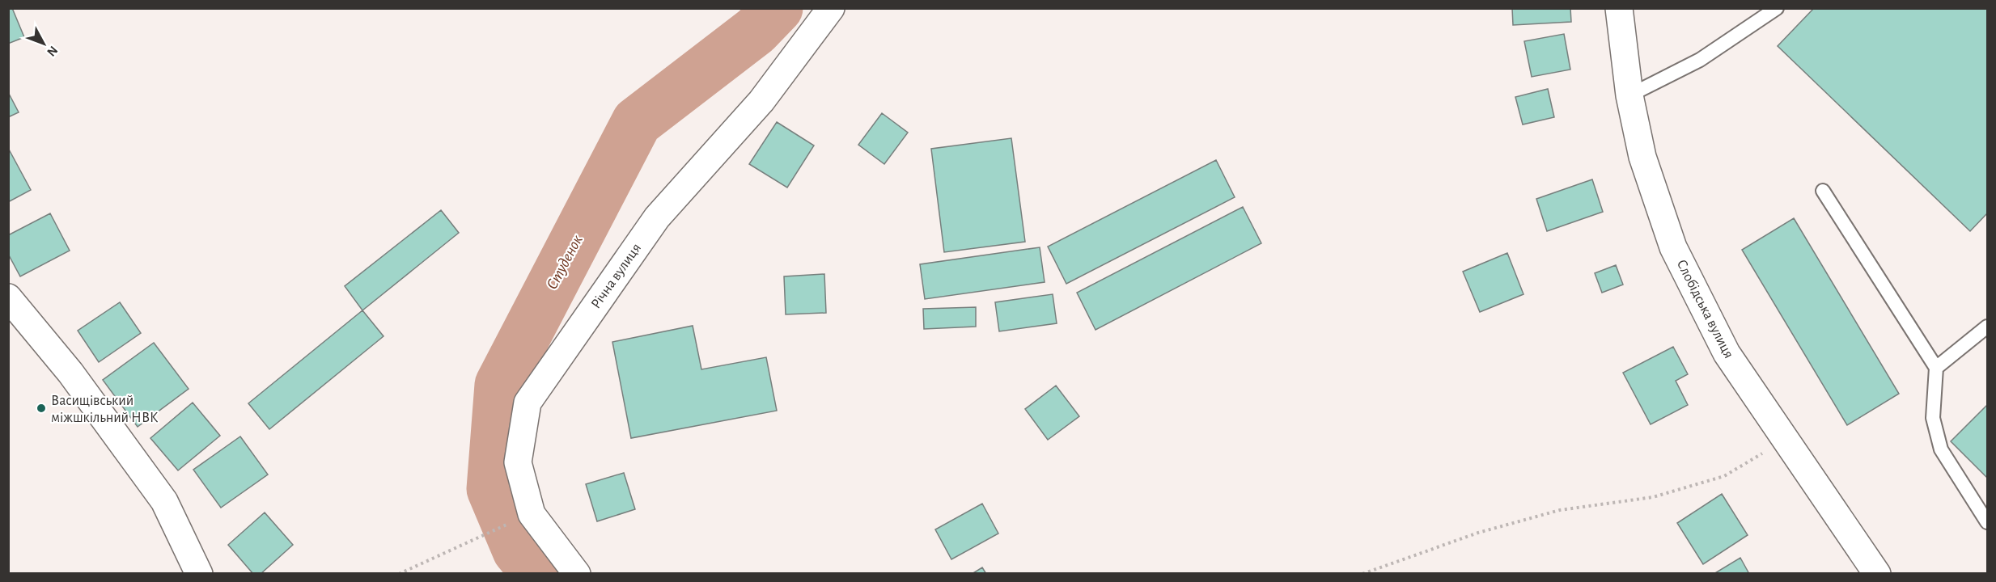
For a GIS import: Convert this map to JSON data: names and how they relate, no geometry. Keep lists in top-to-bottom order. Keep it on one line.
{"streets":{"street":["Річна вулиця","Слобідська вулиця"]},"water":["Студенок"],"places":["Васищівський міжшкільний НВК"],"north":"bottom right"}
